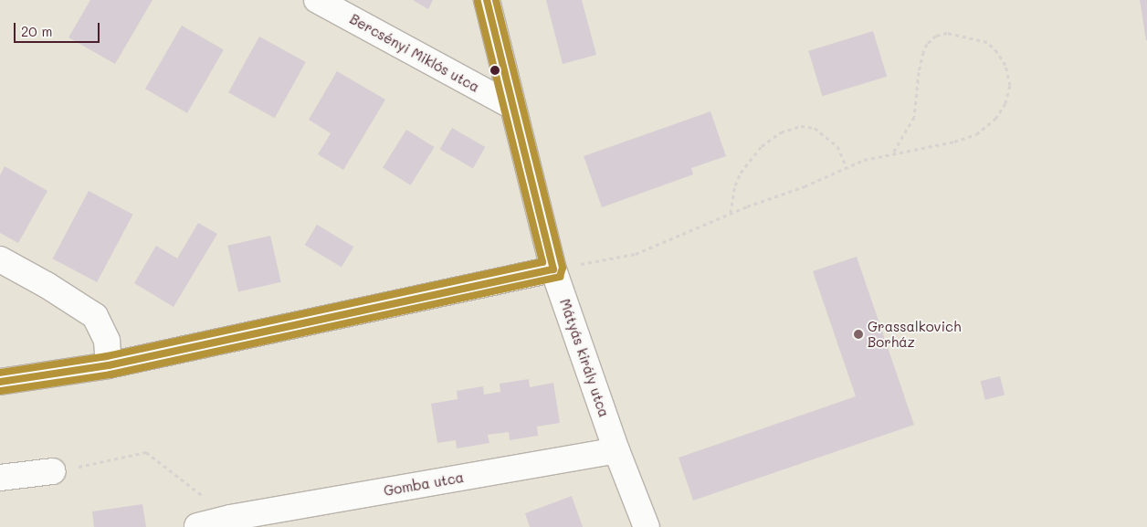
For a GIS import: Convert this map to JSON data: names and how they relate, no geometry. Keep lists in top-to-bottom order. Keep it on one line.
{"streets":{"street":["Bercsényi Miklós utca","Mátyás király utca","Gomba utca"]},"crossings":[["Bercsényi Miklós utca","Mátyás király utca"],["Mátyás király utca","Gomba utca"]],"places":["Grassalkovich Borház"],"scale_bar":"20 m"}
